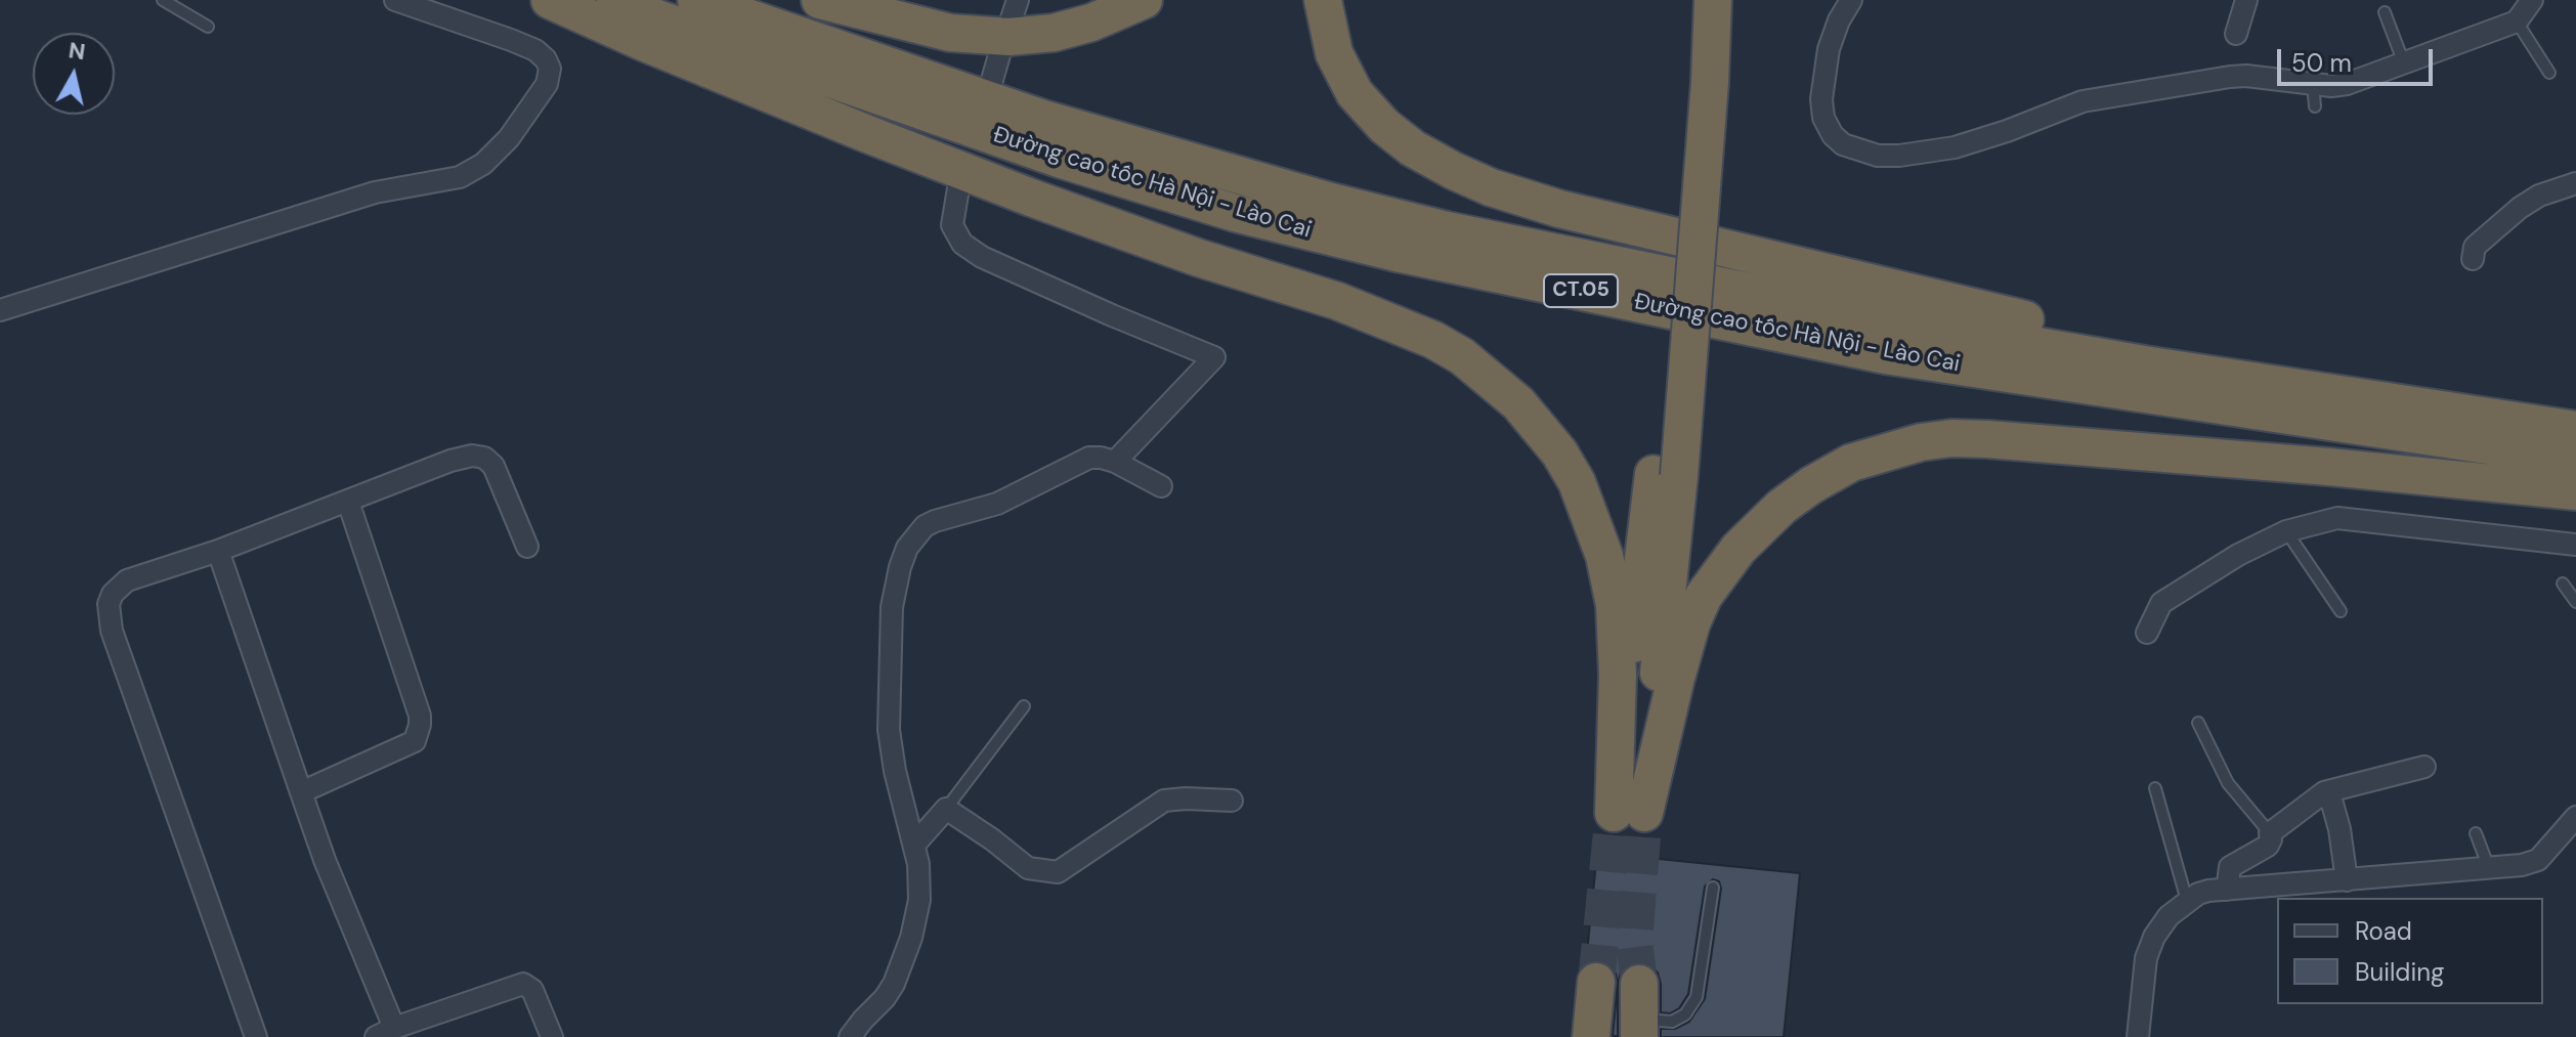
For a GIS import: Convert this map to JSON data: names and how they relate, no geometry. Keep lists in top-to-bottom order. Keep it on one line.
{"streets":{"highway":["Đường cao tốc Hà Nội - Lào Cai","CT.05"]},"legend":["Road","Building"],"scale_bar":"50 m","north":"top"}
